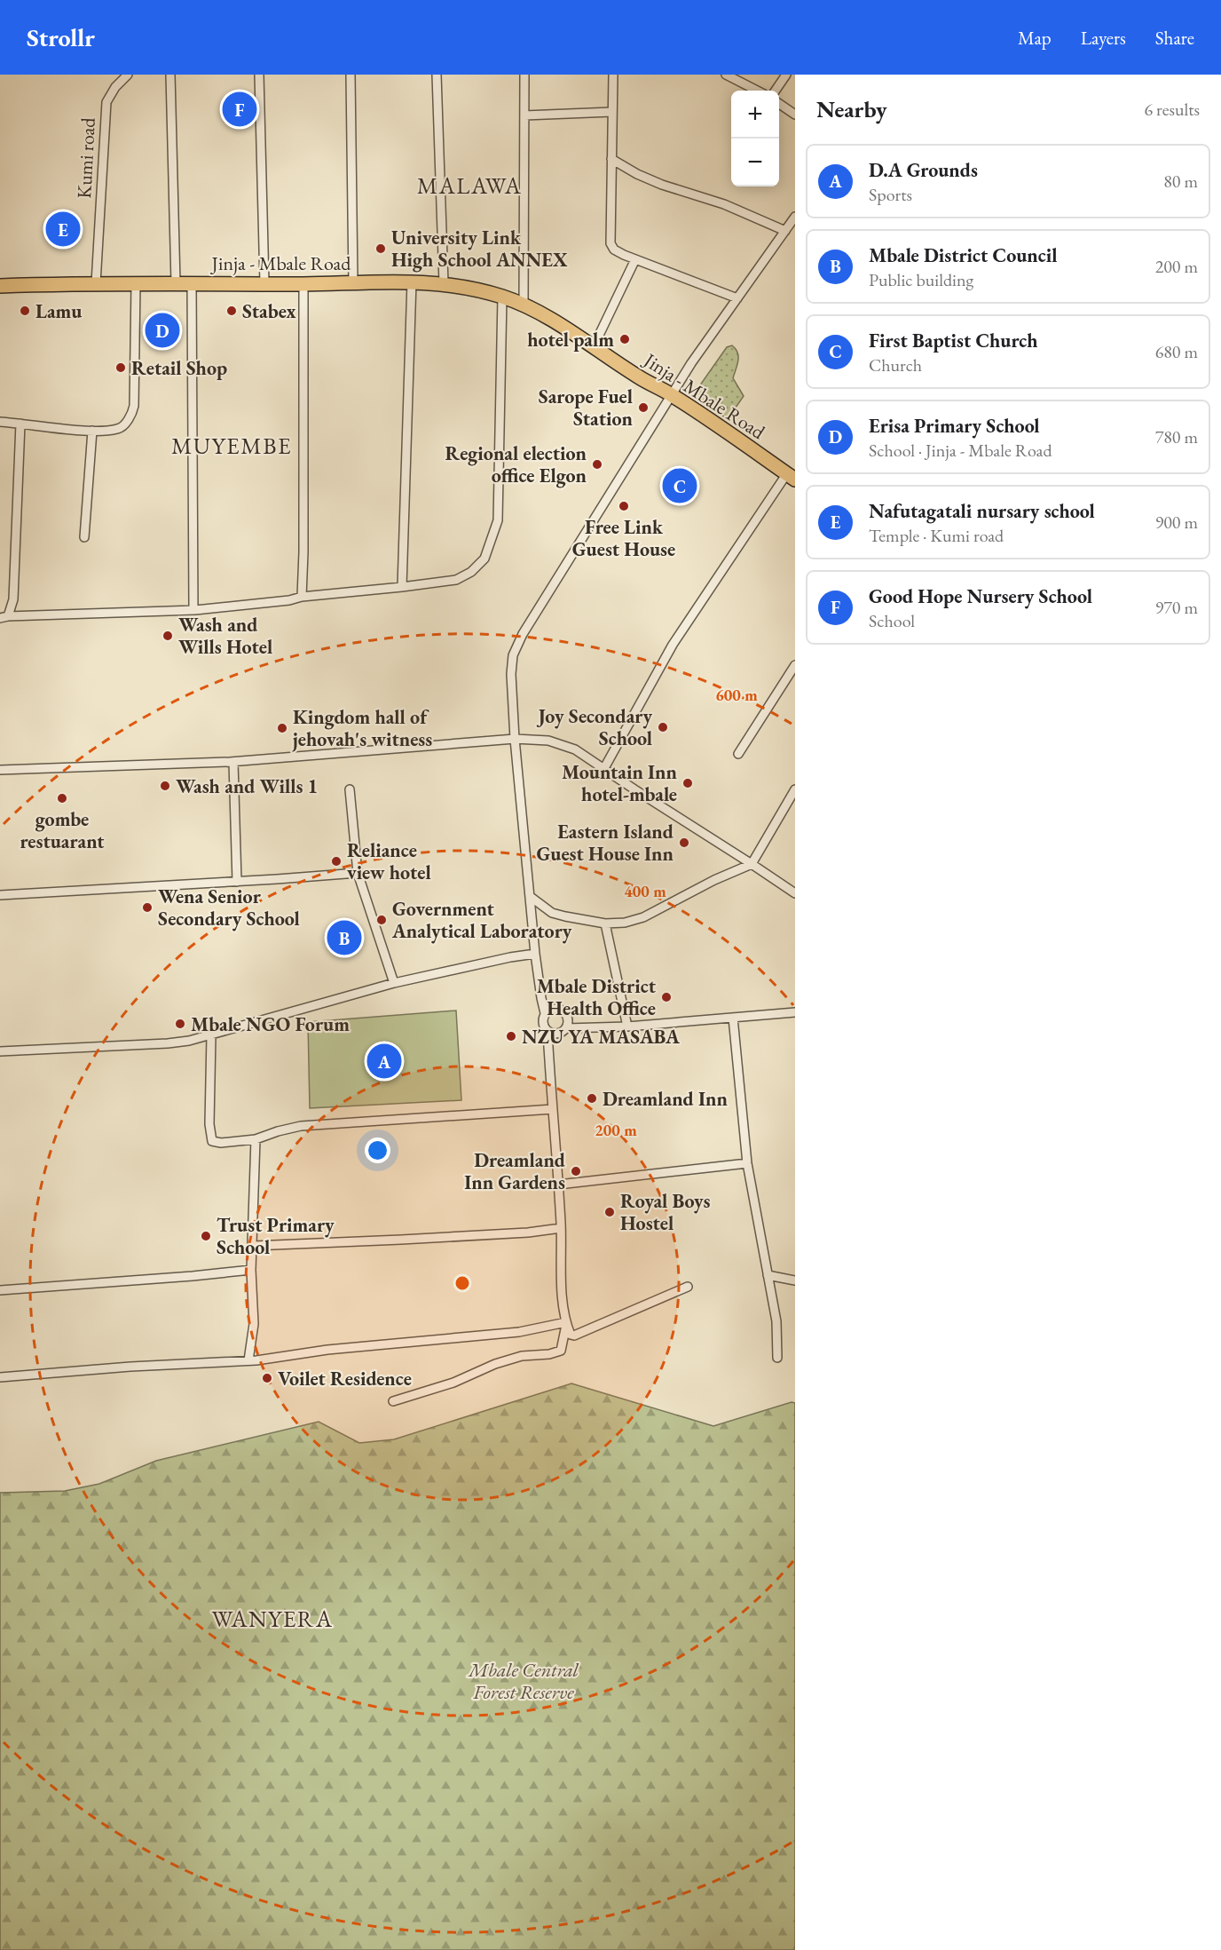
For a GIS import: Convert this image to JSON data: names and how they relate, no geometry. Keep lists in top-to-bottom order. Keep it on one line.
{"streets":{"main road":["Jinja - Mbale Road"],"street":["Kumi road"]},"crossings":[["Kumi road","Jinja - Mbale Road"]],"districts":["MALAWA","MUYEMBE","WANYERA"],"parks":["Mbale Central Forest Reserve"],"places":["University Link High School ANNEX","Lamu","Stabex","hotel palm","Retail Shop","Sarope Fuel Station","Regional election office Elgon","Free Link Guest House","Wash and Wills Hotel","Joy Secondary School","Kingdom hall of jehovah's witness","Mountain Inn hotel-mbale","Wash and Wills 1","gombe restuarant","Eastern Island Guest House Inn","Reliance view hotel","Wena Senior Secondary School","Government Analytical Laboratory","Mbale District Health Office","Mbale NGO Forum","NZU YA MASABA","Dreamland Inn","Dreamland Inn Gardens","Royal Boys Hostel","Trust Primary School","Voilet Residence"],"page":{"header":"Strollr","nav":["Map","Layers","Share"],"heading":["Nearby","6 results"],"pins":["F","E","D","C","B","A"],"map_buttons":["+","−"],"list":[{"mark":"A","name":"D.A Grounds","note":"Sports","value":"80 m"},{"mark":"B","name":"Mbale District Council","note":"Public building","value":"200 m"},{"mark":"C","name":"First Baptist Church","note":"Church","value":"680 m"},{"mark":"D","name":"Erisa Primary School","note":"School · Jinja - Mbale Road","value":"780 m"},{"mark":"E","name":"Nafutagatali nursary school","note":"Temple · Kumi road","value":"900 m"},{"mark":"F","name":"Good Hope Nursery School","note":"School","value":"970 m"}]},"rings":["600 m","400 m","200 m"]}
